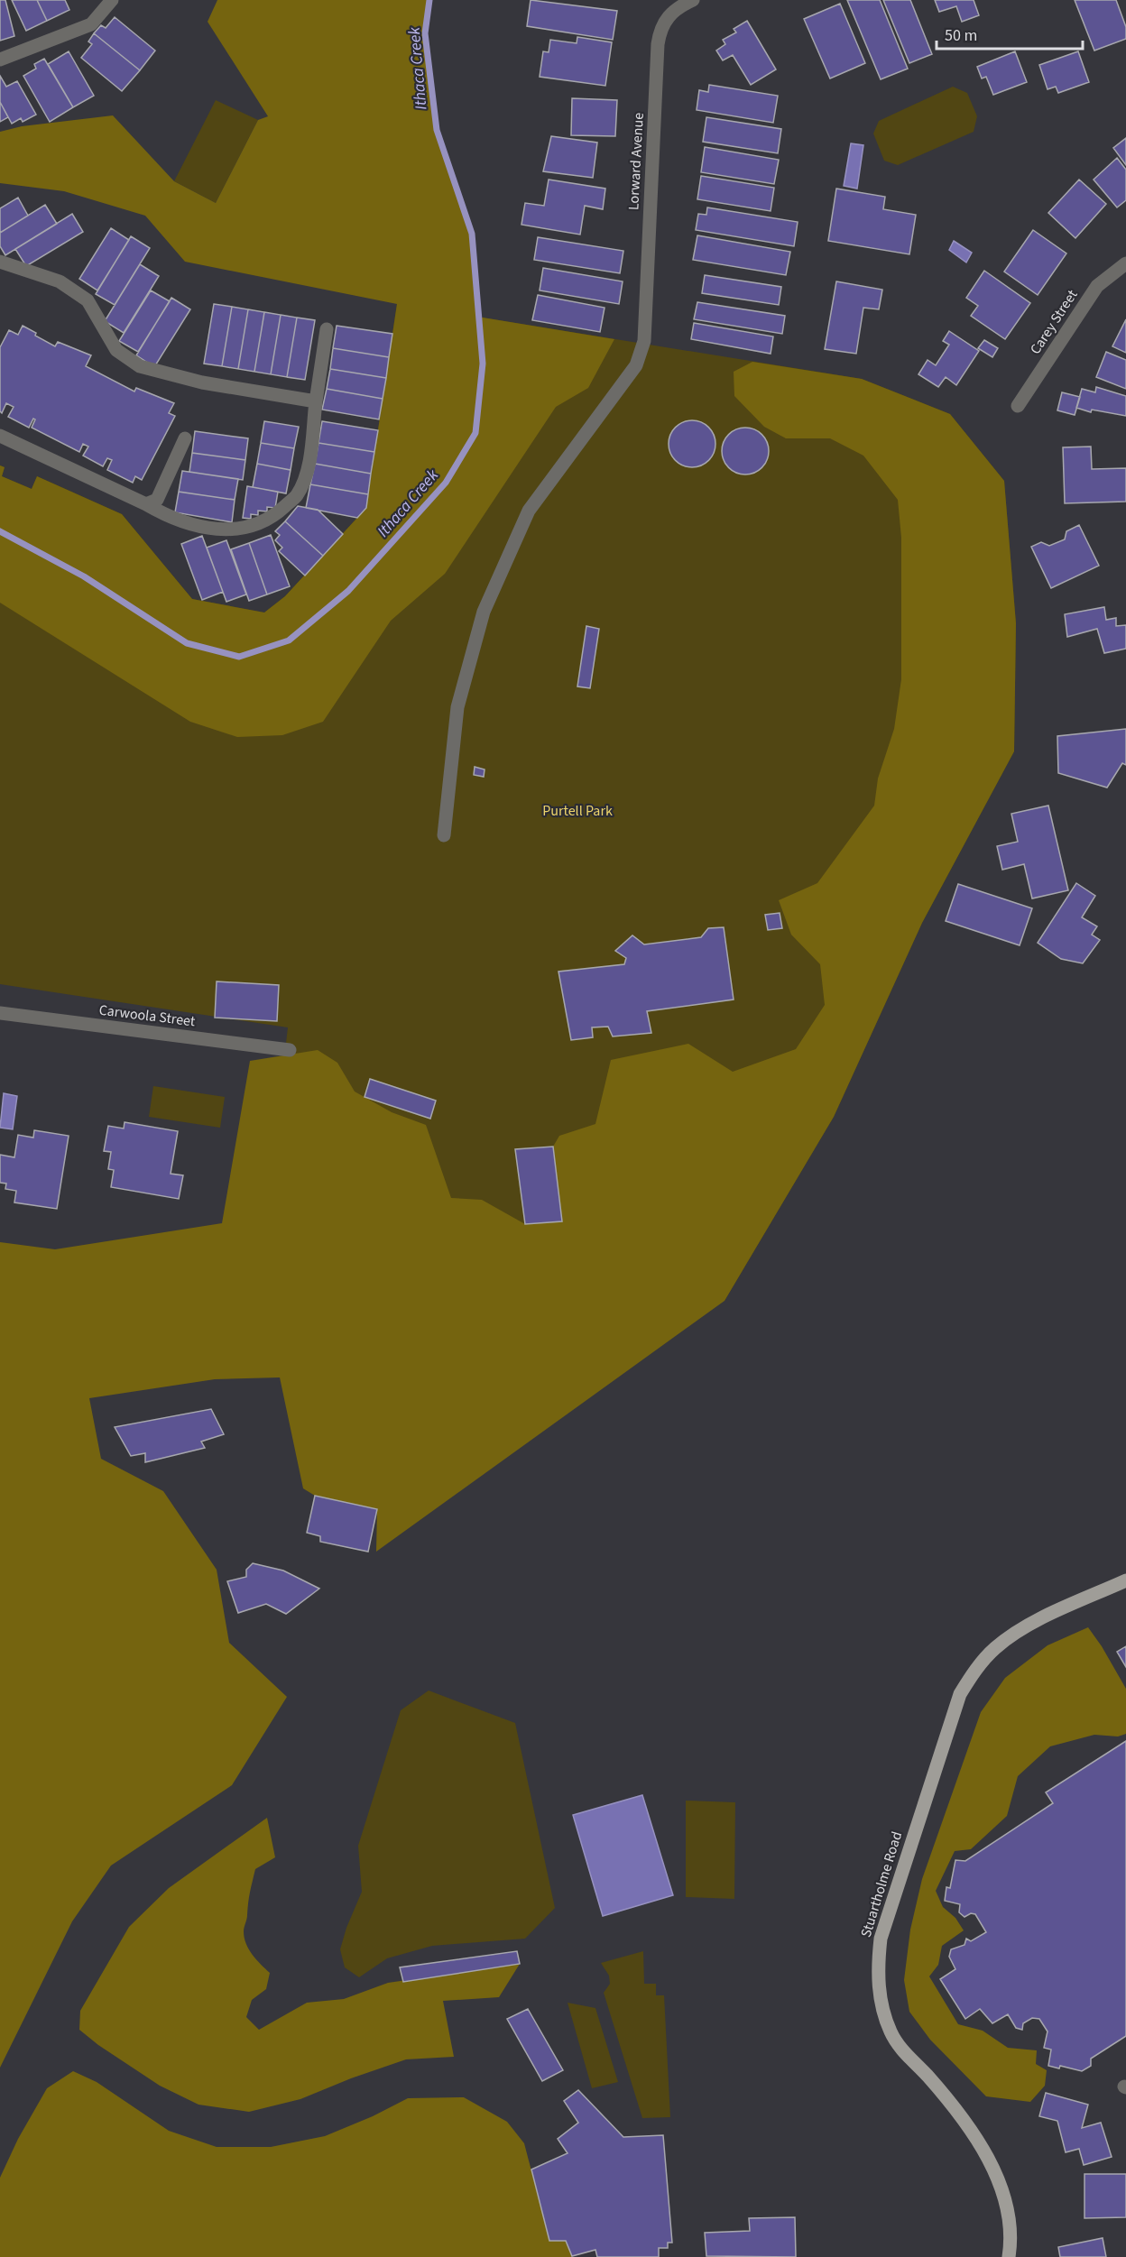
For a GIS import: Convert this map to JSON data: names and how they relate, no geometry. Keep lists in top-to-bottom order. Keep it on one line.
{"streets":{"main road":["Stuartholme Road"],"street":["Lorward Avenue","Carey Street","Carwoola Street"]},"water":["Ithaca Creek"],"parks":["Purtell Park"],"scale_bar":"50 m"}
